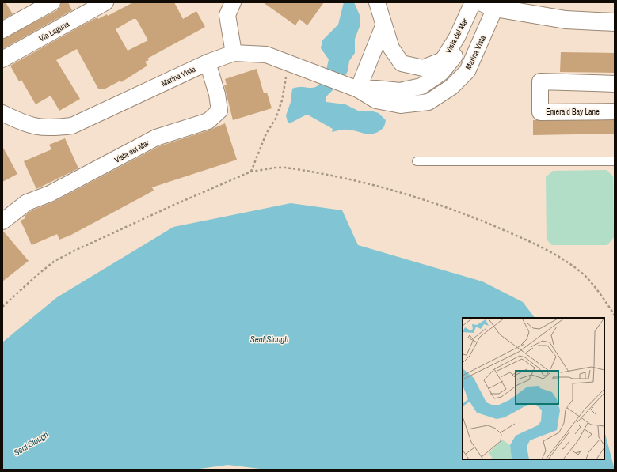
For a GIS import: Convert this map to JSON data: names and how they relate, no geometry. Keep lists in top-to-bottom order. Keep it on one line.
{"streets":{"street":["Via Laguna","Vista del Mar","Marina Vista","Emerald Bay Lane"]},"crossings":[["Vista del Mar","Marina Vista"]],"water":["Seal Slough"]}
